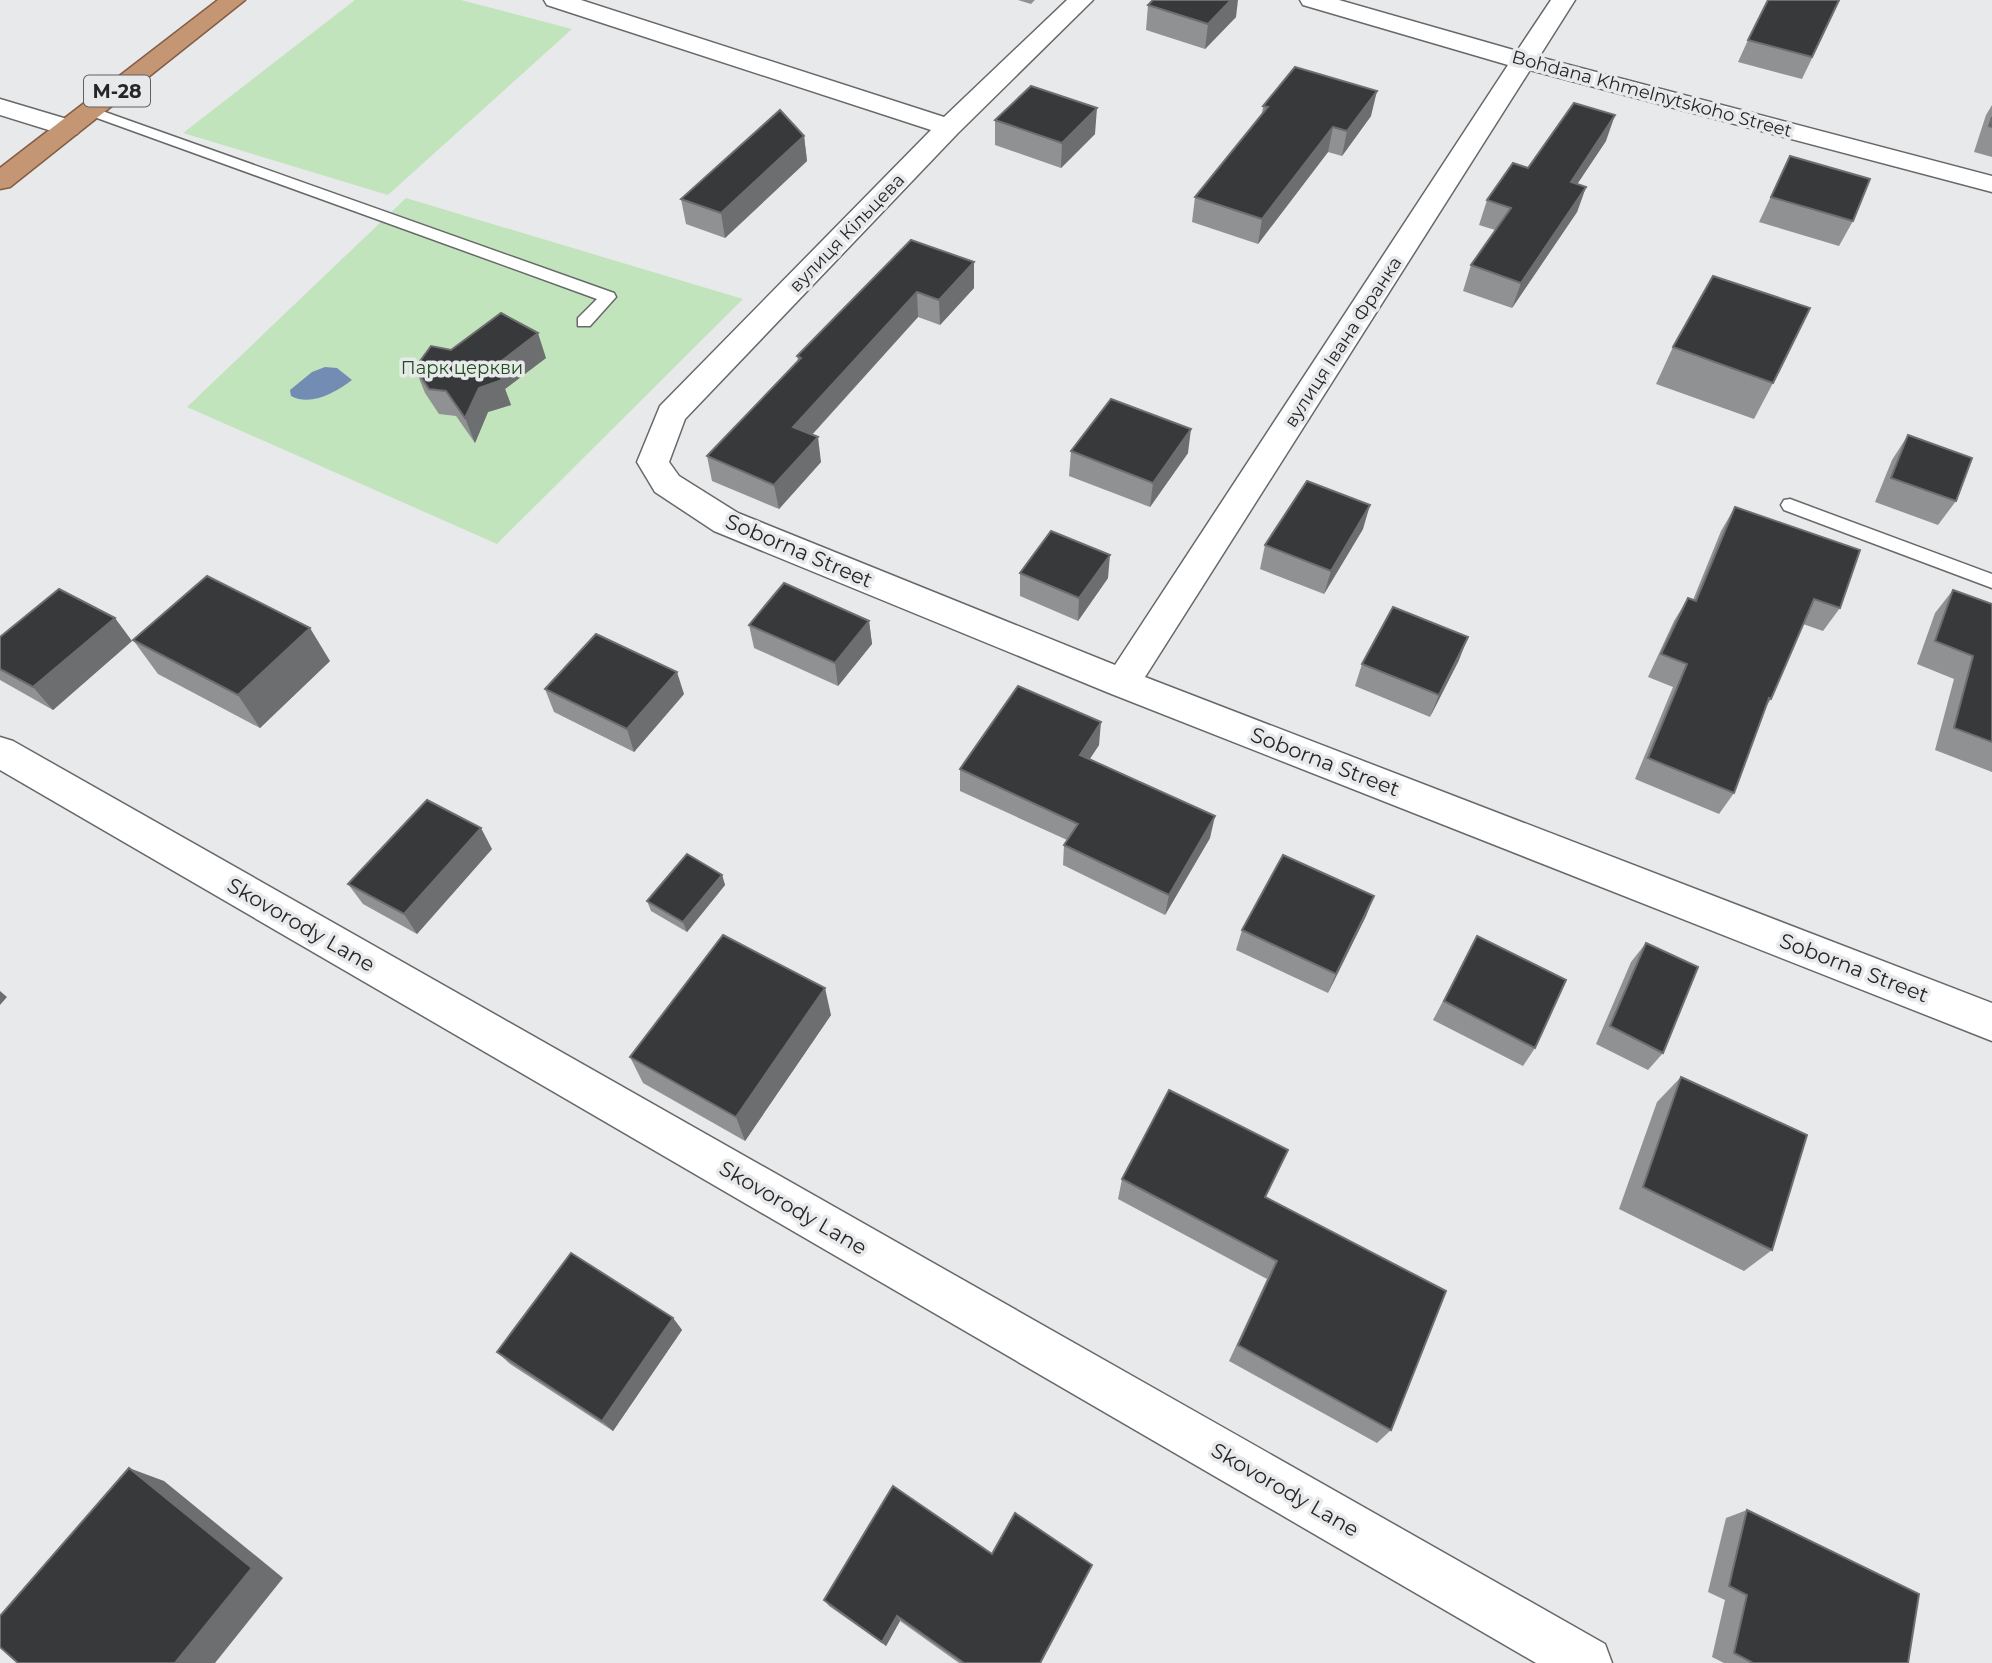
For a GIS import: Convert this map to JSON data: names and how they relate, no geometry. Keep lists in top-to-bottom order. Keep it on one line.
{"streets":{"highway":["М-28"],"street":["Bohdana Khmelnytskoho Street","вулиця Кільцева","вулиця Івана Франка","Soborna Street","Skovorody Lane"]},"crossings":[["Bohdana Khmelnytskoho Street","вулиця Івана Франка"],["вулиця Кільцева","Soborna Street"],["вулиця Івана Франка","Soborna Street"]],"parks":["Парк церкви"]}
